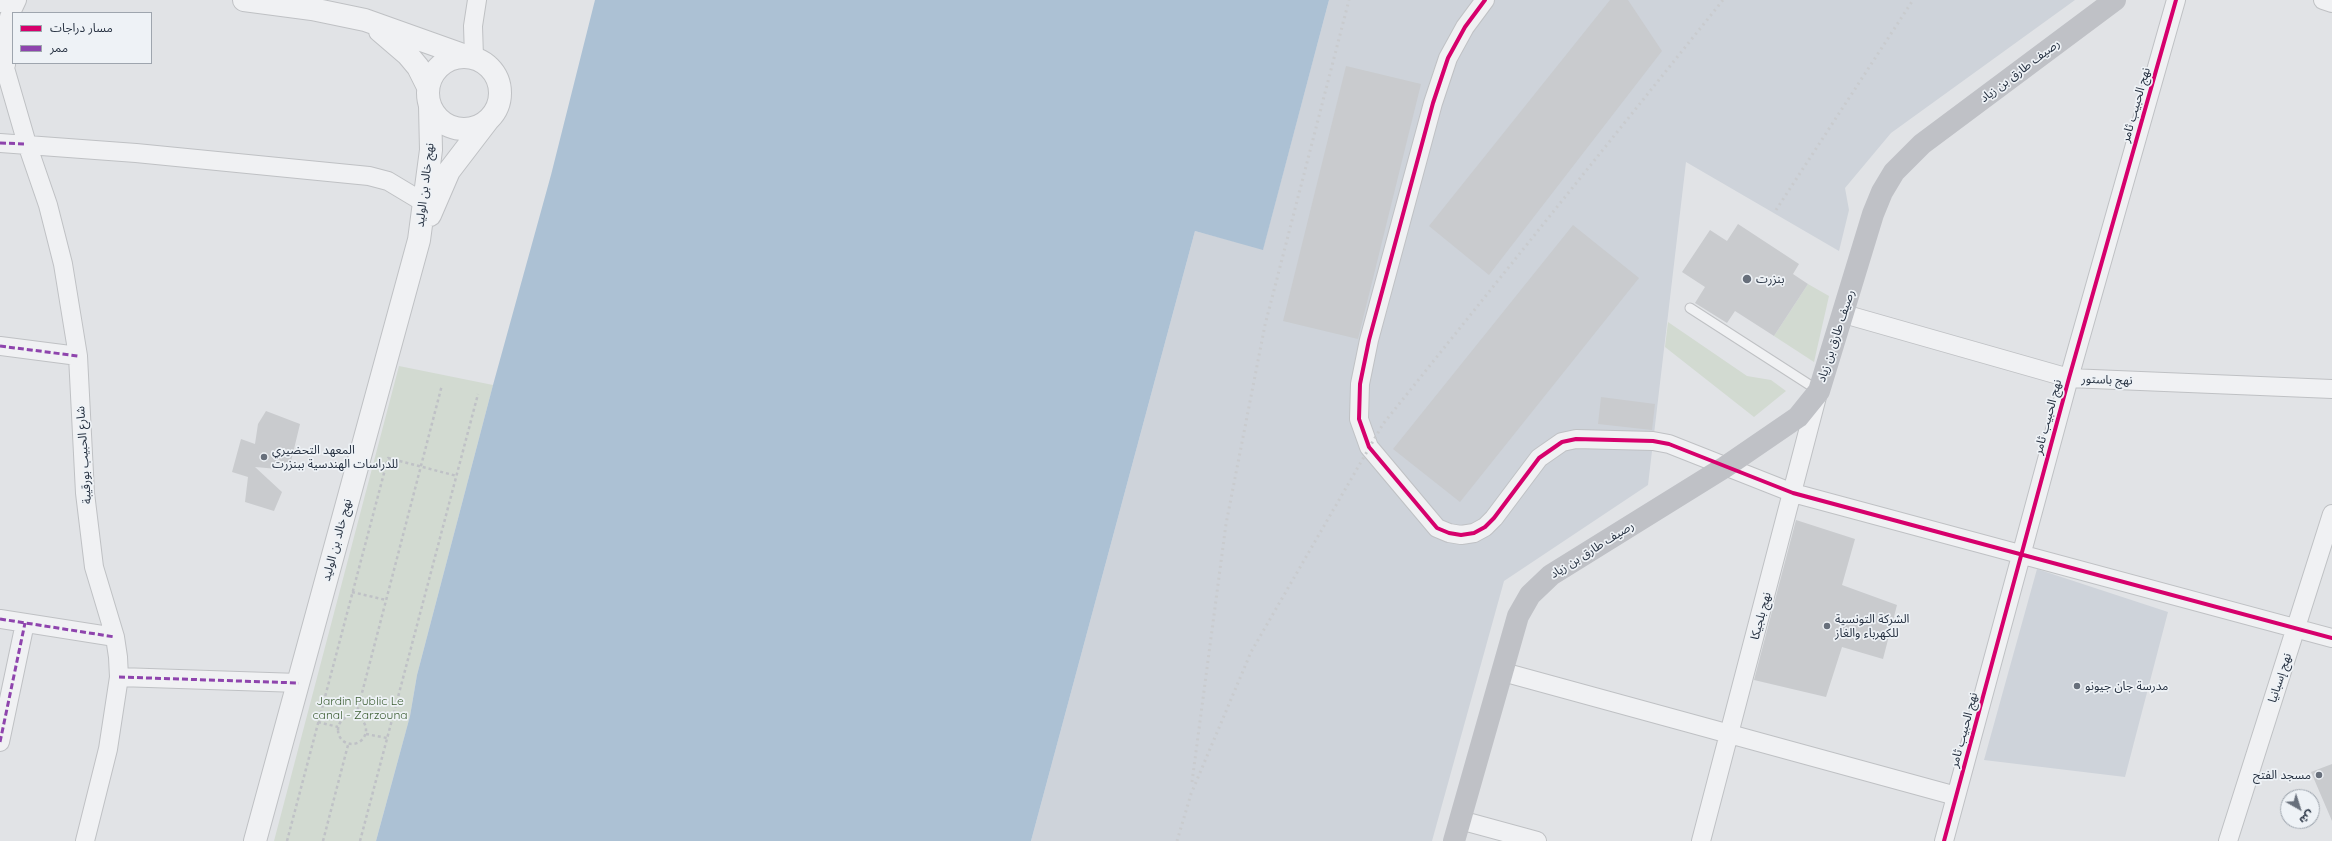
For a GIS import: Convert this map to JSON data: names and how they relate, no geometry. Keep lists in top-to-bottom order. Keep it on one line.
{"streets":{"main road":["رصيف طارق بن زياد"],"street":["نهج الحبيب ثامر","نهج خالد بن الوليد","نهج باستور","شارع الحبيب بورقيبة","نهج بلجيكا","نهج إسبانيا"]},"crossings":[["رصيف طارق بن زياد","نهج باستور"],["رصيف طارق بن زياد","نهج بلجيكا"],["نهج الحبيب ثامر","نهج باستور"]],"parks":["Jardin Public Le canal - Zarzouna"],"places":["بنزرت","المعهد التحضيري للدراسات الهندسية ببنزرت","الشركة التونسية للكهرباء والغاز","مدرسة جان جيونو","مسجد الفتح"],"legend":["مسار دراجات","ممر"],"north":"bottom right"}
